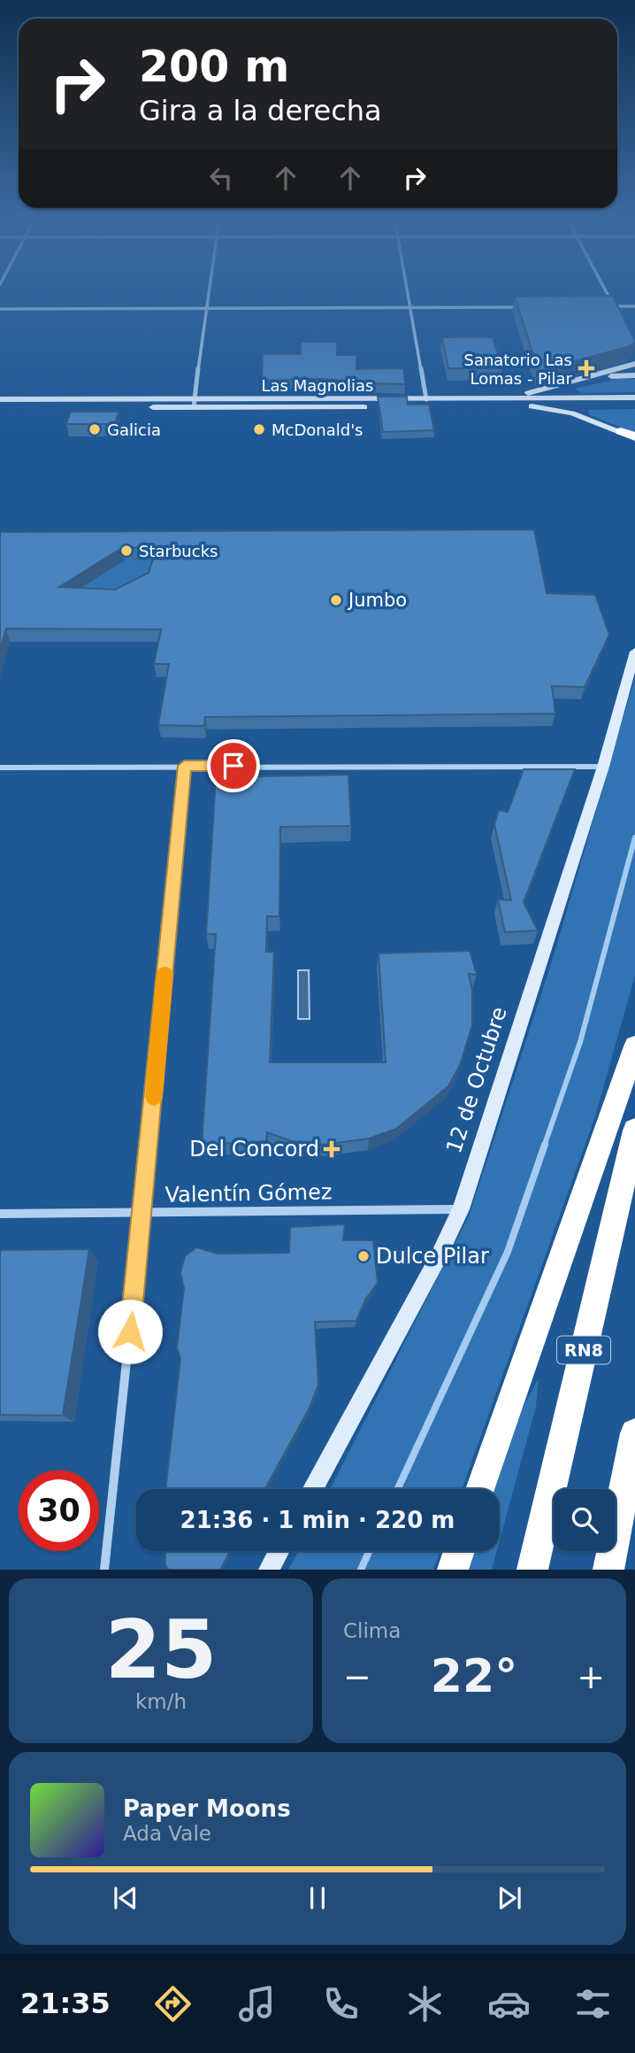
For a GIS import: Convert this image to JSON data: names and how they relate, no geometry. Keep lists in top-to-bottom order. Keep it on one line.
{"streets":{"highway":["RN8"],"main road":["Las Magnolias","12 de Octubre"],"street":["Valentín Gómez"]},"crossings":[["12 de Octubre","Valentín Gómez"]],"places":{"health":["Sanatorio Las Lomas - Pilar","Del Concord"],"other":["Galicia","McDonald's","Starbucks","Jumbo","Dulce Pilar"]},"page":{"turn":["200 m","Gira a la derecha"],"limit":"30","trip":"21:36 · 1 min · 220 m","tile":[["25","km/h"],"Clima"],"heat":["−","22°","+"],"song":["Paper Moons","Ada Vale"],"tabs":"21:35"}}
